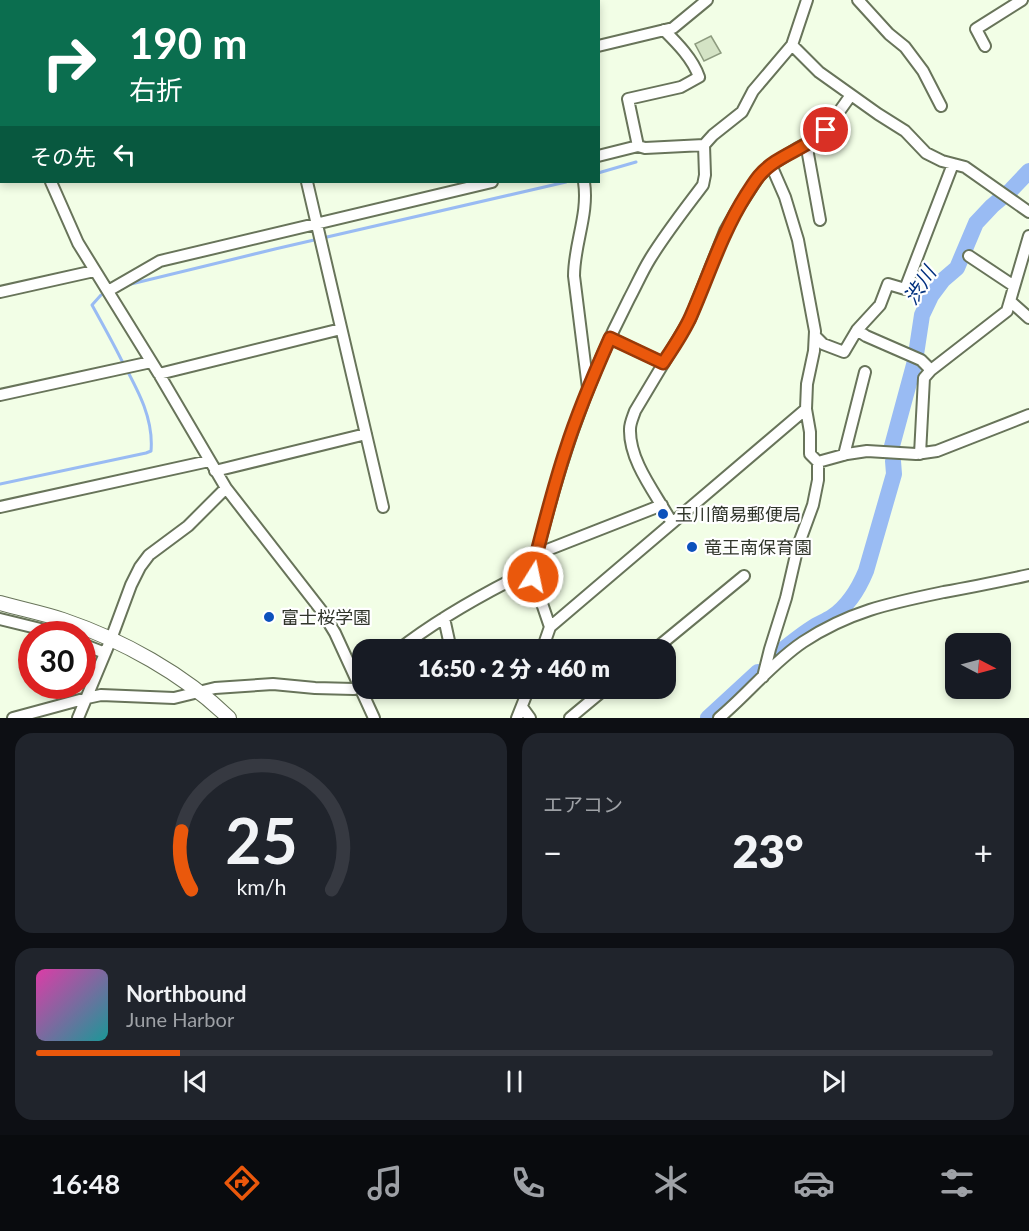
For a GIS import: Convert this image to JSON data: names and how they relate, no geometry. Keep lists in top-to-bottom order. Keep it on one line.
{"water":["渋川"],"places":["玉川簡易郵便局","竜王南保育園","富士桜学園"],"north":"right","page":{"turn":["190 m","右折"],"then":"その先","limit":"30","trip":"16:50 · 2 分 · 460 m","tile":"エアコン","heat":["−","23°","+"],"song":["Northbound","June Harbor"],"tabs":"16:48","gauge":["25","km/h"]}}
